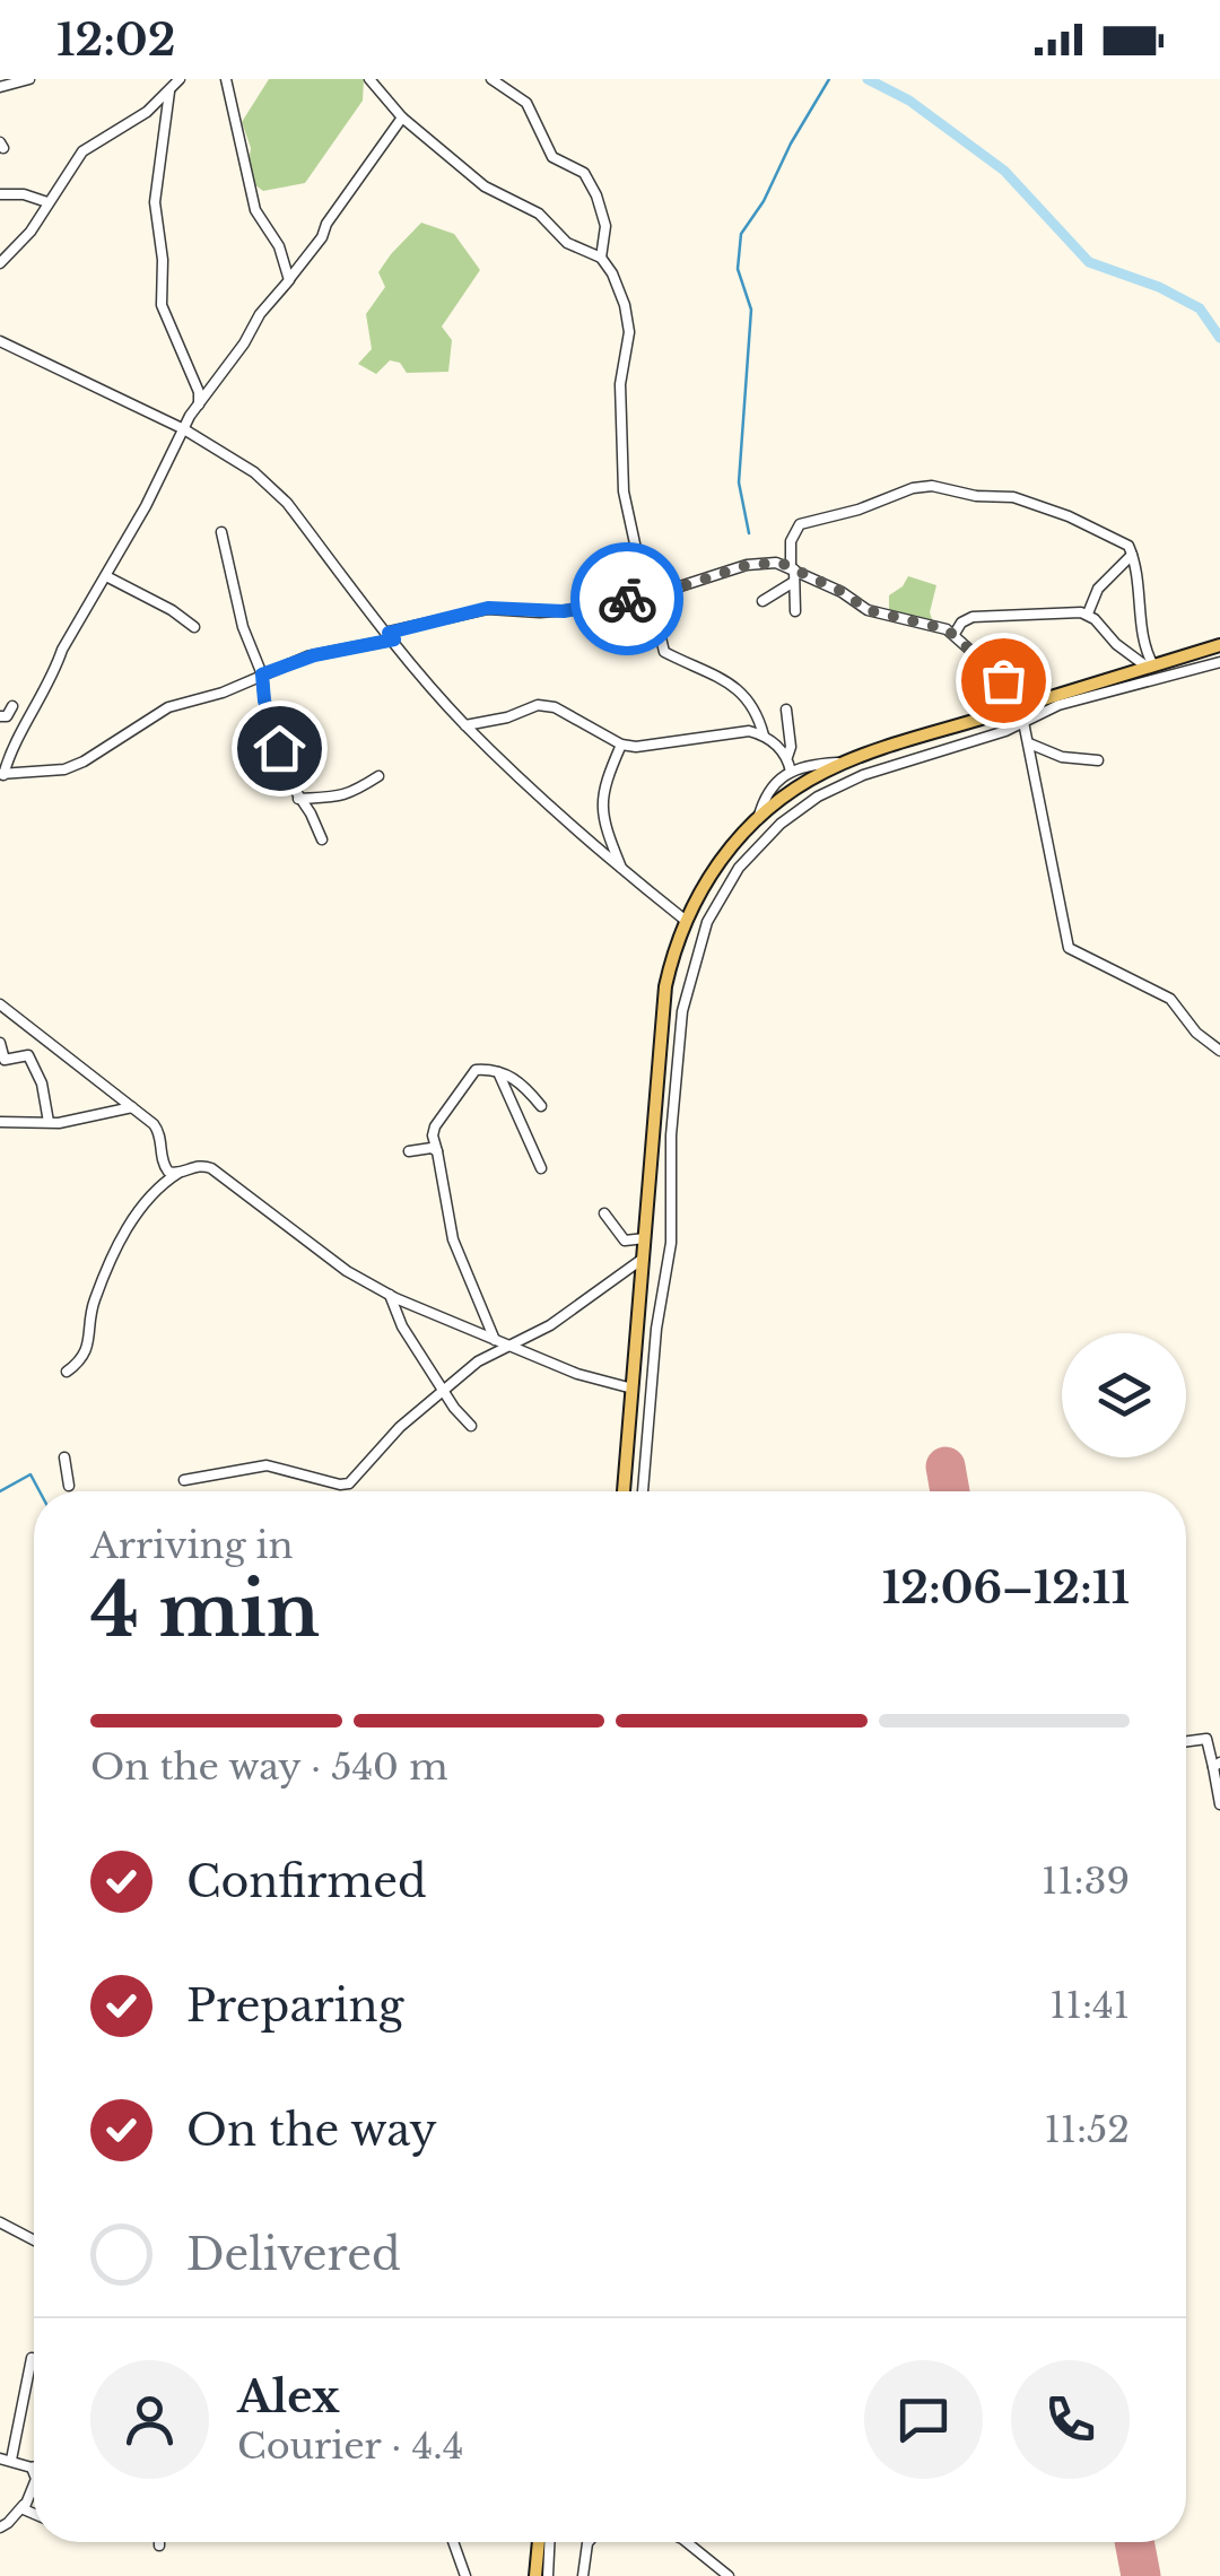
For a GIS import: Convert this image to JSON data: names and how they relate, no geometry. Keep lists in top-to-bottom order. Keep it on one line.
{"page":{"status":"12:02","heading":["4 min","Arriving in","12:06–12:11"],"panel":["Alex","Courier · 4.4"],"bar":"On the way · 540 m","list":[["Confirmed","11:39"],["Preparing","11:41"],["On the way","11:52"],"Delivered"]}}
